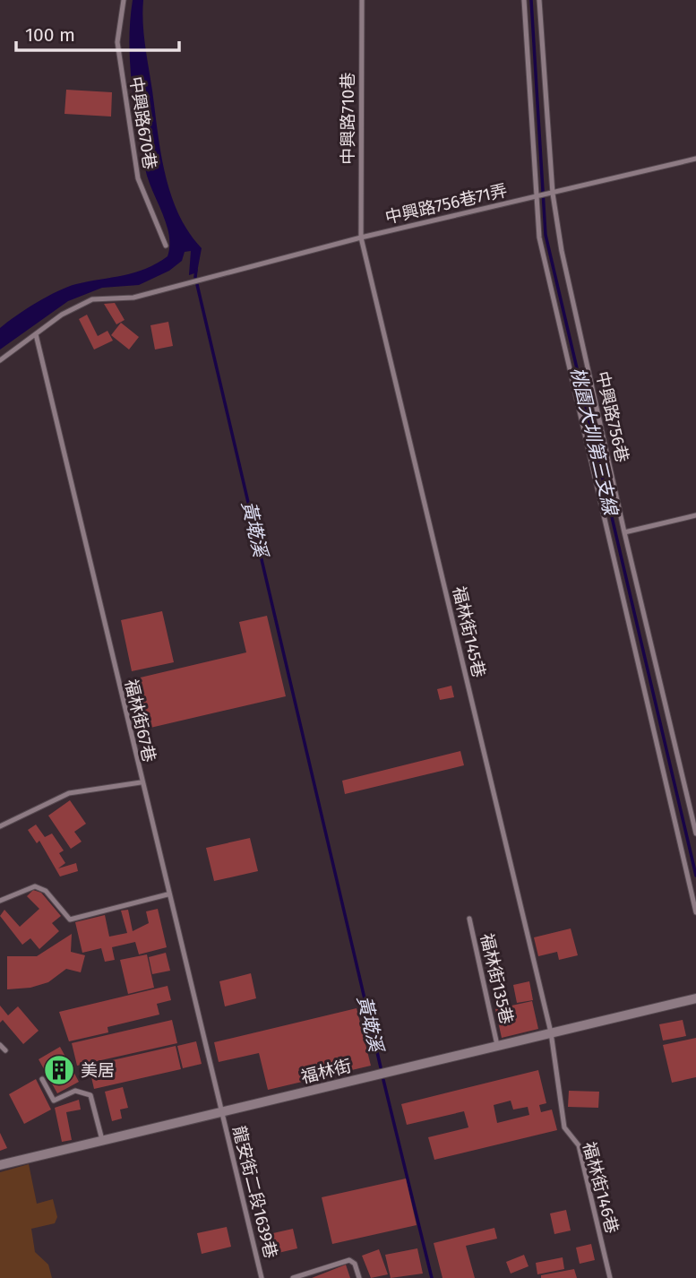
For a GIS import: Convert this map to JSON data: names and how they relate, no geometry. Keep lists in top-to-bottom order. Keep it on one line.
{"streets":{"street":["福林街"],"lane":["中興路710巷","中興路670巷","中興路756巷71弄","中興路756巷","福林街145巷","福林街67巷","福林街135巷","福林街146巷","龍安街二段1639巷"]},"crossings":[["中興路710巷","中興路756巷71弄"],["中興路710巷","福林街145巷"],["中興路756巷71弄","中興路756巷"],["中興路756巷71弄","福林街145巷"],["中興路756巷71弄","福林街67巷"],["福林街145巷","福林街"],["福林街145巷","福林街146巷"],["福林街67巷","福林街"],["福林街67巷","龍安街二段1639巷"],["福林街135巷","福林街"],["福林街","福林街146巷"],["福林街","龍安街二段1639巷"]],"water":["桃園大圳第三支線","黃墘溪"],"places":{"building":["美居"]},"scale_bar":"100 m"}
